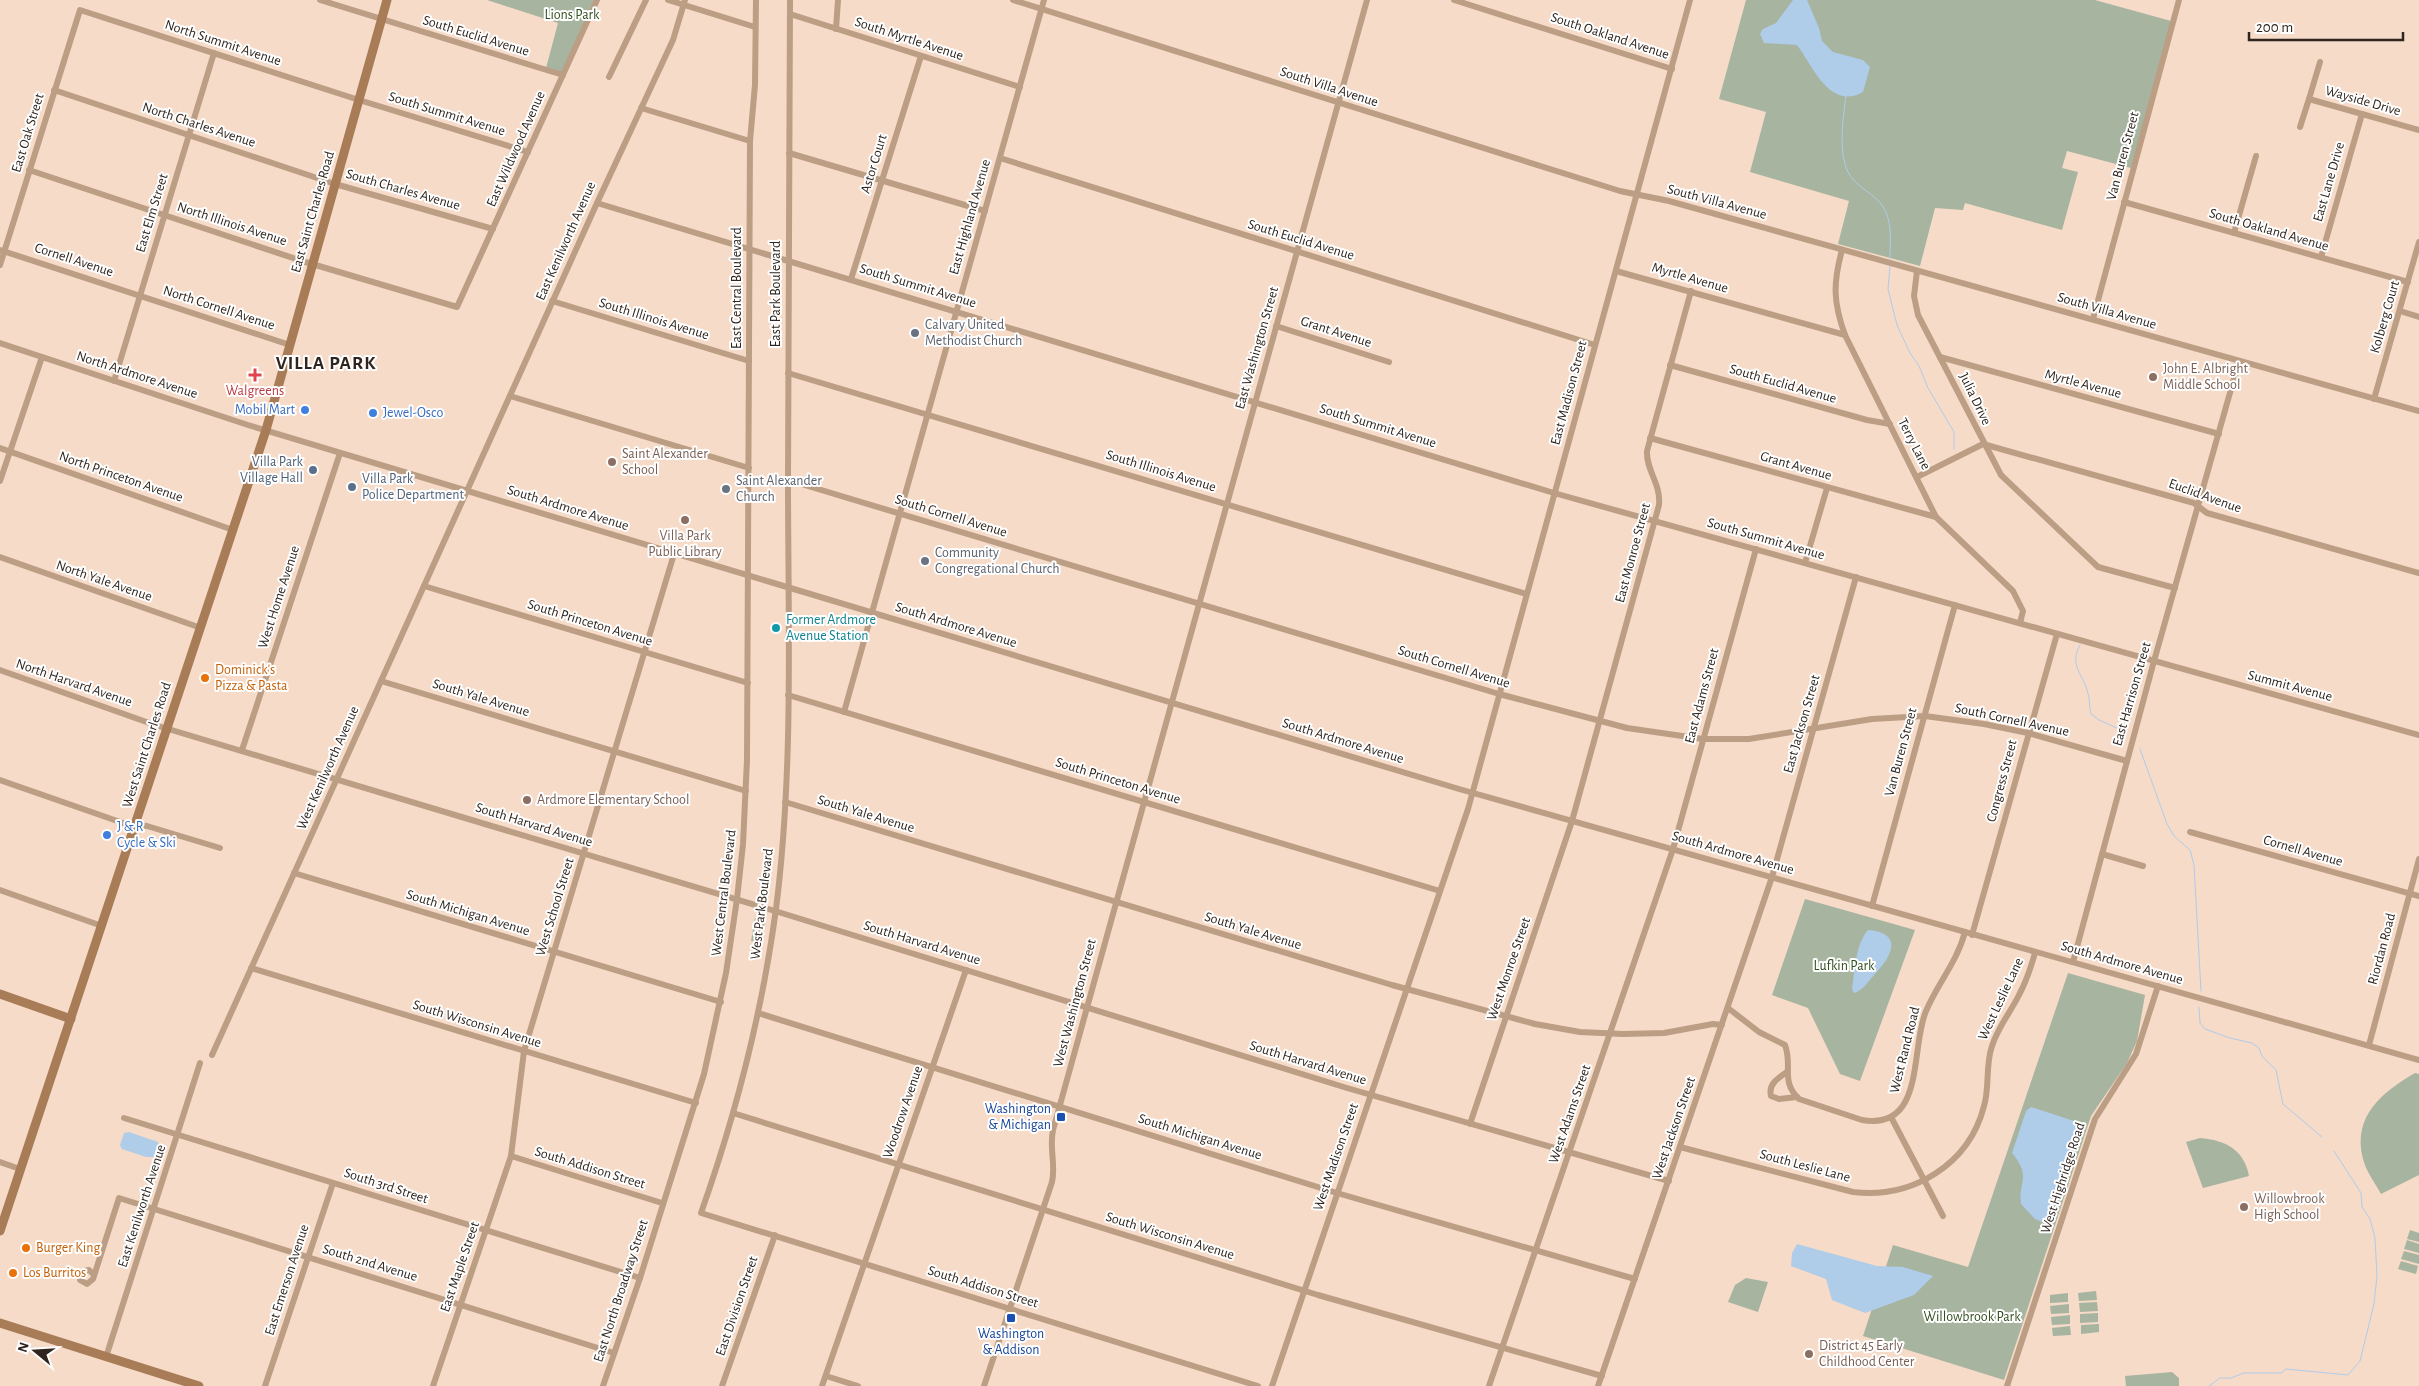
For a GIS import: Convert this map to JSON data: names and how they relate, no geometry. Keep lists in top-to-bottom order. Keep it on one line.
{"streets":{"main road":["East Saint Charles Road","West Saint Charles Road"],"street":["South Euclid Avenue","South Oakland Avenue","South Myrtle Avenue","North Summit Avenue","South Villa Avenue","Wayside Drive","South Summit Avenue","North Charles Avenue","East Oak Street","East Wildwood Avenue","Van Buren Street","Astor Court","East Lane Drive","South Charles Avenue","East Elm Street","East Highland Avenue","North Illinois Avenue","East Kenilworth Avenue","Cornell Avenue","Myrtle Avenue","East Central Boulevard","East Park Boulevard","North Cornell Avenue","Kolberg Court","South Illinois Avenue","Grant Avenue","East Washington Street","North Ardmore Avenue","East Madison Street","Julia Drive","Terry Lane","North Princeton Avenue","Euclid Avenue","South Ardmore Avenue","South Cornell Avenue","East Monroe Street","North Yale Avenue","West Home Avenue","South Princeton Avenue","North Harvard Avenue","Summit Avenue","East Harrison Street","East Adams Street","South Yale Avenue","East Jackson Street","West Kenilworth Avenue","Congress Street","South Harvard Avenue","West Central Boulevard","West Park Boulevard","West School Street","South Michigan Avenue","Riordan Road","West Monroe Street","West Leslie Lane","West Washington Street","South Wisconsin Avenue","West Rand Road","Woodrow Avenue","West Adams Street","West Jackson Street","West Madison Street","South Leslie Lane","South Addison Street","West Highridge Road","South 3rd Street","South 2nd Avenue","East Maple Street","East Emerson Avenue","East North Broadway Street","East Division Street"]},"crossings":[["South Euclid Avenue","East Wildwood Avenue"],["South Euclid Avenue","East Saint Charles Road"],["South Euclid Avenue","East Highland Avenue"],["South Euclid Avenue","East Washington Street"],["South Euclid Avenue","East Madison Street"],["South Euclid Avenue","Terry Lane"],["South Euclid Avenue","East Monroe Street"],["South Oakland Avenue","Van Buren Street"],["South Oakland Avenue","East Lane Drive"],["South Oakland Avenue","Kolberg Court"],["South Oakland Avenue","East Madison Street"],["South Myrtle Avenue","Astor Court"],["South Myrtle Avenue","East Highland Avenue"],["South Myrtle Avenue","East Park Boulevard"],["North Summit Avenue","South Summit Avenue"],["North Summit Avenue","East Oak Street"],["North Summit Avenue","East Saint Charles Road"],["North Summit Avenue","East Elm Street"],["South Villa Avenue","Van Buren Street"],["South Villa Avenue","East Highland Avenue"],["South Villa Avenue","Kolberg Court"],["South Villa Avenue","East Washington Street"],["South Villa Avenue","East Madison Street"],["South Villa Avenue","Julia Drive"],["South Villa Avenue","Terry Lane"],["South Villa Avenue","East Harrison Street"],["Wayside Drive","East Lane Drive"],["South Summit Avenue","East Wildwood Avenue"],["South Summit Avenue","Van Buren Street"],["South Summit Avenue","Astor Court"],["South Summit Avenue","East Saint Charles Road"],["South Summit Avenue","East Highland Avenue"],["South Summit Avenue","East Kenilworth Avenue"],["South Summit Avenue","East Central Boulevard"],["South Summit Avenue","East Park Boulevard"],["South Summit Avenue","East Washington Street"],["South Summit Avenue","East Madison Street"],["South Summit Avenue","Terry Lane"],["South Summit Avenue","East Monroe Street"],["South Summit Avenue","Summit Avenue"],["South Summit Avenue","East Harrison Street"],["South Summit Avenue","East Adams Street"],["South Summit Avenue","East Jackson Street"],["South Summit Avenue","Congress Street"],["North Charles Avenue","East Oak Street"],["North Charles Avenue","South Charles Avenue"],["North Charles Avenue","East Saint Charles Road"],["North Charles Avenue","East Elm Street"],["East Oak Street","North Illinois Avenue"],["East Oak Street","Cornell Avenue"],["East Wildwood Avenue","South Charles Avenue"],["East Wildwood Avenue","East Saint Charles Road"],["East Wildwood Avenue","North Illinois Avenue"],["Van Buren Street","South Ardmore Avenue"],["Van Buren Street","South Cornell Avenue"],["South Charles Avenue","East Saint Charles Road"],["East Saint Charles Road","North Illinois Avenue"],["East Saint Charles Road","North Cornell Avenue"],["East Saint Charles Road","North Ardmore Avenue"],["East Saint Charles Road","South Ardmore Avenue"],["East Saint Charles Road","West Saint Charles Road"],["East Elm Street","North Illinois Avenue"],["East Elm Street","Cornell Avenue"],["East Elm Street","North Cornell Avenue"],["East Elm Street","North Ardmore Avenue"],["East Highland Avenue","South Illinois Avenue"],["East Highland Avenue","South Ardmore Avenue"],["East Highland Avenue","South Cornell Avenue"],["East Highland Avenue","South Princeton Avenue"],["East Kenilworth Avenue","South Illinois Avenue"],["East Kenilworth Avenue","South Ardmore Avenue"],["East Kenilworth Avenue","West Kenilworth Avenue"],["East Kenilworth Avenue","South 3rd Street"],["East Kenilworth Avenue","South 2nd Avenue"],["Cornell Avenue","North Cornell Avenue"],["Cornell Avenue","Riordan Road"],["Myrtle Avenue","East Madison Street"],["Myrtle Avenue","Julia Drive"],["Myrtle Avenue","Terry Lane"],["Myrtle Avenue","East Monroe Street"],["Myrtle Avenue","East Harrison Street"],["East Central Boulevard","South Illinois Avenue"],["East Central Boulevard","South Ardmore Avenue"],["East Central Boulevard","West Central Boulevard"],["East Park Boulevard","South Illinois Avenue"],["East Park Boulevard","South Ardmore Avenue"],["East Park Boulevard","South Cornell Avenue"],["East Park Boulevard","West Park Boulevard"],["South Illinois Avenue","East Washington Street"],["South Illinois Avenue","East Madison Street"],["Grant Avenue","East Washington Street"],["Grant Avenue","Terry Lane"],["Grant Avenue","East Monroe Street"],["East Washington Street","South Ardmore Avenue"],["East Washington Street","South Cornell Avenue"],["East Washington Street","West Washington Street"],["North Ardmore Avenue","South Ardmore Avenue"],["North Ardmore Avenue","West Saint Charles Road"],["East Madison Street","South Ardmore Avenue"],["East Madison Street","South Cornell Avenue"],["East Madison Street","West Madison Street"],["Julia Drive","Euclid Avenue"],["Julia Drive","East Harrison Street"],["North Princeton Avenue","West Saint Charles Road"],["Euclid Avenue","East Harrison Street"],["South Ardmore Avenue","East Monroe Street"],["South Ardmore Avenue","West Home Avenue"],["South Ardmore Avenue","East Harrison Street"],["South Ardmore Avenue","East Adams Street"],["South Ardmore Avenue","East Jackson Street"],["South Ardmore Avenue","West Saint Charles Road"],["South Ardmore Avenue","West Kenilworth Avenue"],["South Ardmore Avenue","Congress Street"],["South Ardmore Avenue","West Central Boulevard"],["South Ardmore Avenue","West Park Boulevard"],["South Ardmore Avenue","West School Street"],["South Ardmore Avenue","Riordan Road"],["South Ardmore Avenue","West Monroe Street"],["South Ardmore Avenue","West Leslie Lane"],["South Ardmore Avenue","West Washington Street"],["South Ardmore Avenue","West Rand Road"],["South Ardmore Avenue","West Adams Street"],["South Ardmore Avenue","West Jackson Street"],["South Ardmore Avenue","West Madison Street"],["South Ardmore Avenue","West Highridge Road"],["South Cornell Avenue","East Monroe Street"],["South Cornell Avenue","East Harrison Street"],["South Cornell Avenue","East Adams Street"],["South Cornell Avenue","East Jackson Street"],["South Cornell Avenue","Congress Street"],["East Monroe Street","West Monroe Street"],["North Yale Avenue","West Saint Charles Road"],["West Home Avenue","South Harvard Avenue"],["South Princeton Avenue","West Kenilworth Avenue"],["South Princeton Avenue","West Central Boulevard"],["South Princeton Avenue","West Park Boulevard"],["South Princeton Avenue","West School Street"],["South Princeton Avenue","West Washington Street"],["South Princeton Avenue","West Madison Street"],["North Harvard Avenue","West Saint Charles Road"],["North Harvard Avenue","South Harvard Avenue"],["Summit Avenue","East Harrison Street"],["East Adams Street","West Adams Street"],["South Yale Avenue","West Kenilworth Avenue"],["South Yale Avenue","West Central Boulevard"],["South Yale Avenue","West Park Boulevard"],["South Yale Avenue","West School Street"],["South Yale Avenue","West Monroe Street"],["South Yale Avenue","West Washington Street"],["South Yale Avenue","West Adams Street"],["South Yale Avenue","West Jackson Street"],["South Yale Avenue","West Madison Street"],["East Jackson Street","West Jackson Street"],["West Saint Charles Road","South Harvard Avenue"],["West Kenilworth Avenue","South Harvard Avenue"],["West Kenilworth Avenue","South Michigan Avenue"],["West Kenilworth Avenue","South Wisconsin Avenue"],["South Harvard Avenue","West Central Boulevard"],["South Harvard Avenue","West Park Boulevard"],["South Harvard Avenue","West School Street"],["South Harvard Avenue","West Monroe Street"],["South Harvard Avenue","West Washington Street"],["South Harvard Avenue","Woodrow Avenue"],["South Harvard Avenue","West Adams Street"],["South Harvard Avenue","West Jackson Street"],["South Harvard Avenue","West Madison Street"],["West Central Boulevard","South Michigan Avenue"],["West Central Boulevard","South Wisconsin Avenue"],["West Central Boulevard","South Addison Street"],["West Central Boulevard","East North Broadway Street"],["West Park Boulevard","South Michigan Avenue"],["West Park Boulevard","South Wisconsin Avenue"],["West Park Boulevard","South Addison Street"],["West School Street","South Michigan Avenue"],["West School Street","South Wisconsin Avenue"],["West School Street","South Addison Street"],["West School Street","East Maple Street"],["South Michigan Avenue","West Washington Street"],["South Michigan Avenue","Woodrow Avenue"],["South Michigan Avenue","West Adams Street"],["South Michigan Avenue","West Jackson Street"],["South Michigan Avenue","West Madison Street"],["West Leslie Lane","South Leslie Lane"],["West Washington Street","South Wisconsin Avenue"],["West Washington Street","South Addison Street"],["South Wisconsin Avenue","Woodrow Avenue"],["South Wisconsin Avenue","West Adams Street"],["South Wisconsin Avenue","West Jackson Street"],["South Wisconsin Avenue","West Madison Street"],["Woodrow Avenue","South Addison Street"],["West Jackson Street","South Leslie Lane"],["South Addison Street","East Maple Street"],["South Addison Street","East North Broadway Street"],["South Addison Street","East Division Street"],["South 3rd Street","East Maple Street"],["South 3rd Street","East Emerson Avenue"],["South 3rd Street","East North Broadway Street"],["South 2nd Avenue","East Maple Street"],["South 2nd Avenue","East Emerson Avenue"],["South 2nd Avenue","East North Broadway Street"]],"districts":["VILLA PARK"],"parks":["Lions Park","Lufkin Park","Willowbrook Park"],"places":{"other":["Calvary United Methodist Church","John E. Albright Middle School","Mobil Mart","Jewel-Osco","Saint Alexander School","Villa Park Village Hall","Villa Park Police Department","Saint Alexander Church","Villa Park Public Library","Community Congregational Church","Former Ardmore Avenue Station","Dominick's Pizza & Pasta","Ardmore Elementary School","J & R Cycle & Ski","Willowbrook High School","Burger King","Los Burritos","District 45 Early Childhood Center"],"health":["Walgreens"],"transit":["Washington & Michigan","Washington & Addison"]},"scale_bar":"200 m","north":"left"}
